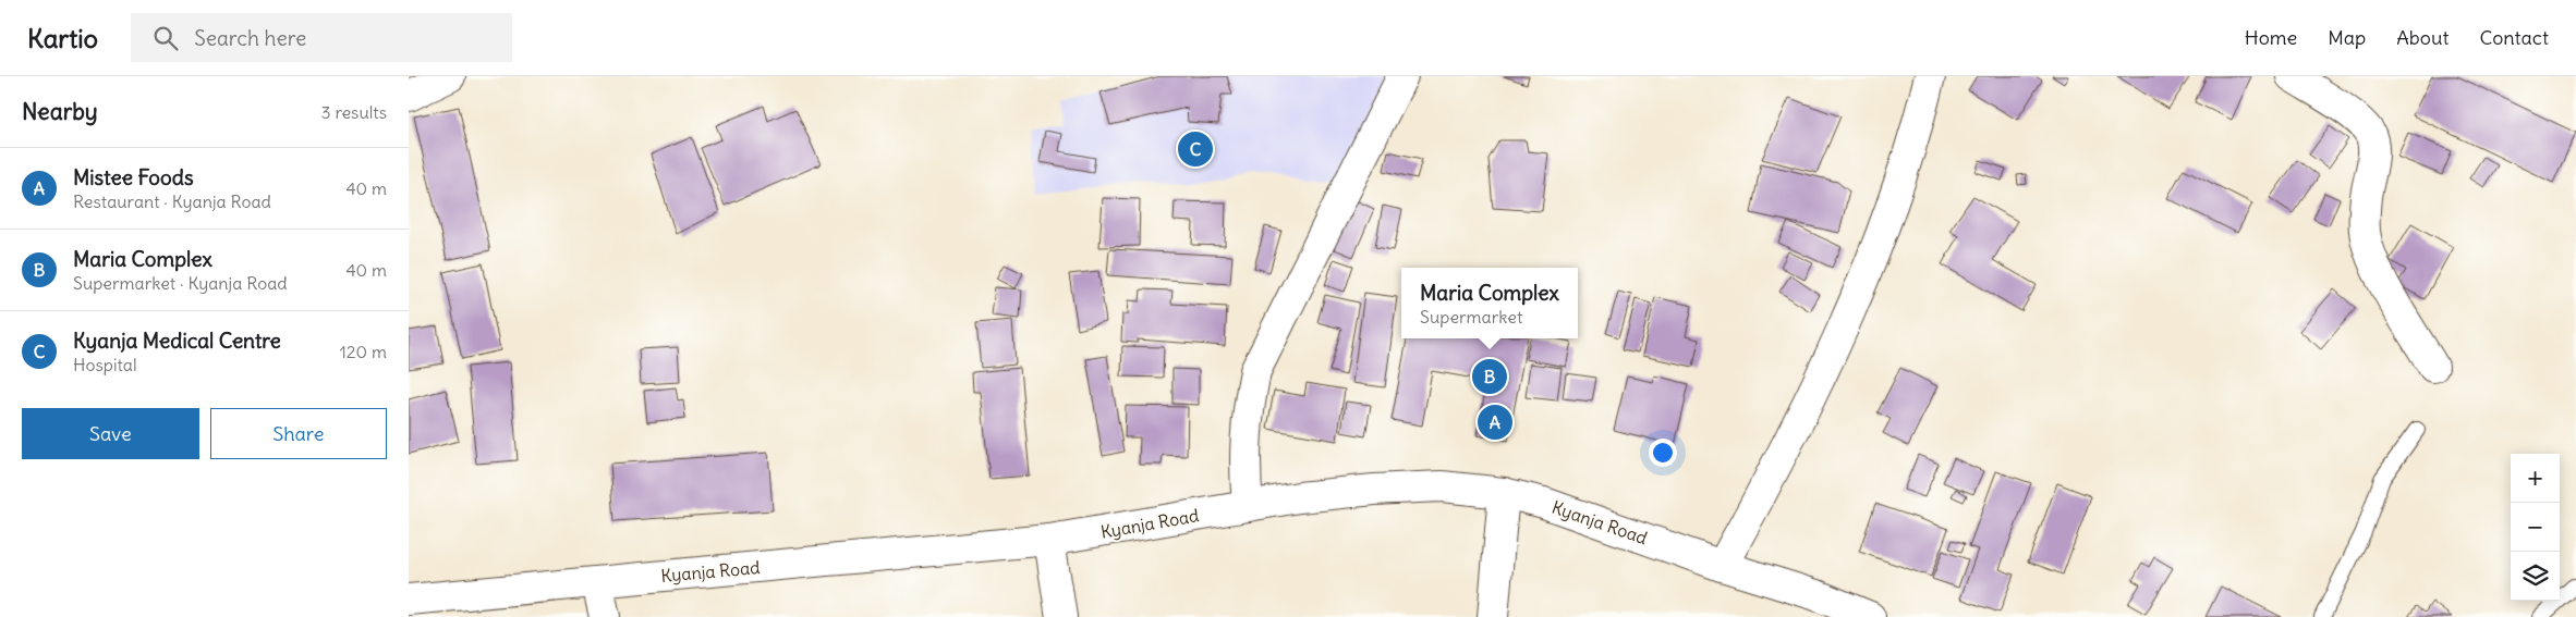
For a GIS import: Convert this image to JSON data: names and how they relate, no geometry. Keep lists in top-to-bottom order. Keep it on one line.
{"streets":{"street":["Kyanja Road"]},"page":{"header":"Kartio","search":"Search here","nav":["Home","Map","About","Contact"],"heading":["Nearby","3 results"],"pins":["C","B","A"],"list":[{"mark":"A","name":"Mistee Foods","note":"Restaurant · Kyanja Road","value":"40 m"},{"mark":"B","name":"Maria Complex","note":"Supermarket · Kyanja Road","value":"40 m"},{"mark":"C","name":"Kyanja Medical Centre","note":"Hospital","value":"120 m"}],"popup":["Maria Complex","Supermarket"],"buttons":["Save","Share"],"map_buttons":["+","−"]}}
